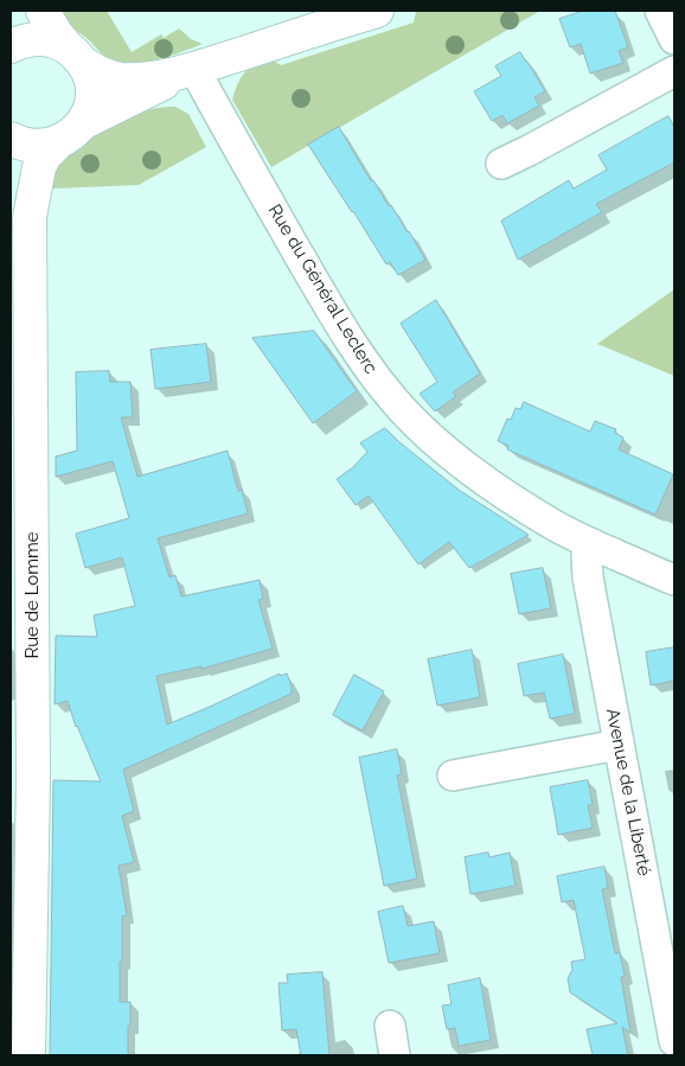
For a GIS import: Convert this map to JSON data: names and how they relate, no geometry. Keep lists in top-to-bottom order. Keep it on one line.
{"streets":{"main road":["Rue de Lomme"],"street":["Rue du Général Leclerc","Avenue de la Liberté"]},"crossings":[["Rue du Général Leclerc","Avenue de la Liberté"]]}
